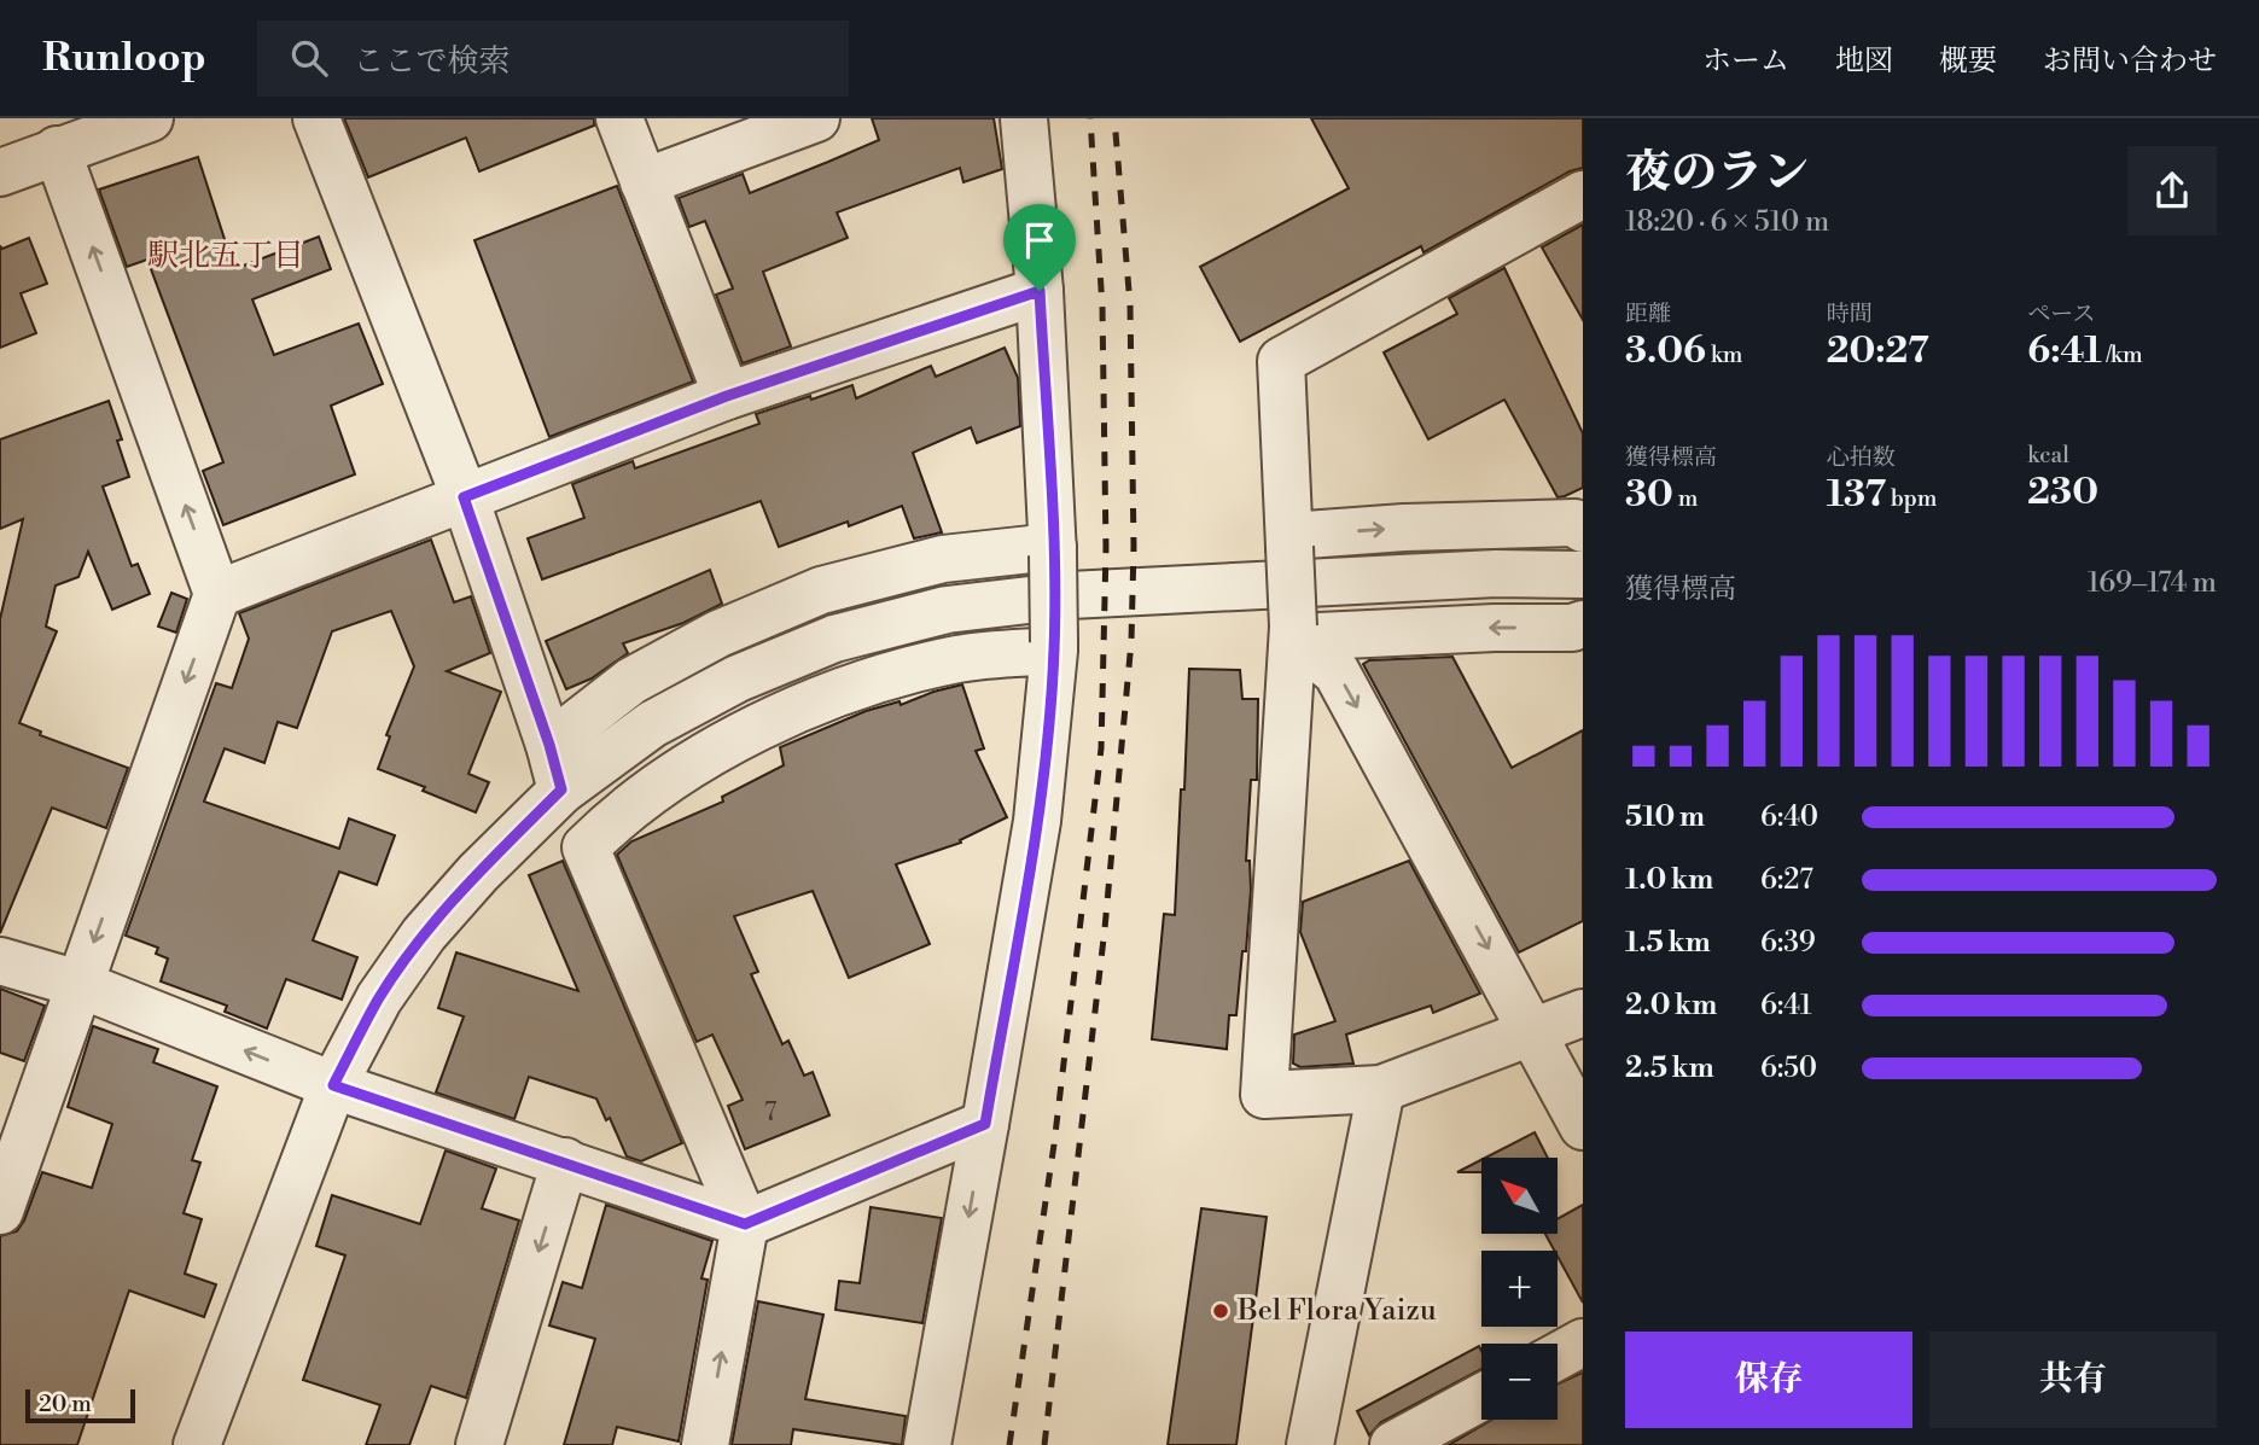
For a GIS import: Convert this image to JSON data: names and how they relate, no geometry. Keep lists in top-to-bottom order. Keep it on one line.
{"districts":["駅北五丁目"],"places":["Bel Flora Yaizu"],"house_numbers":["7"],"scale_bar":"20 m","north":"top left","page":{"header":"Runloop","search":"ここで検索","nav":["ホーム","地図","概要","お問い合わせ"],"heading":["夜のラン","18:20 · 6 × 510 m"],"stats":[["距離","3.06 km"],["時間","20:27"],["ペース","6:41 /km"],["獲得標高","30 m"],["心拍数","137 bpm"],["kcal","230"]],"chart":["獲得標高","169–174 m"],"list":[{"name":"510 m","note":"6:40"},{"name":"1.0 km","note":"6:27"},{"name":"1.5 km","note":"6:39"},{"name":"2.0 km","note":"6:41"},{"name":"2.5 km","note":"6:50"}],"map_buttons":["+","−"],"buttons":["保存","共有"],"scale":"20 m"}}
